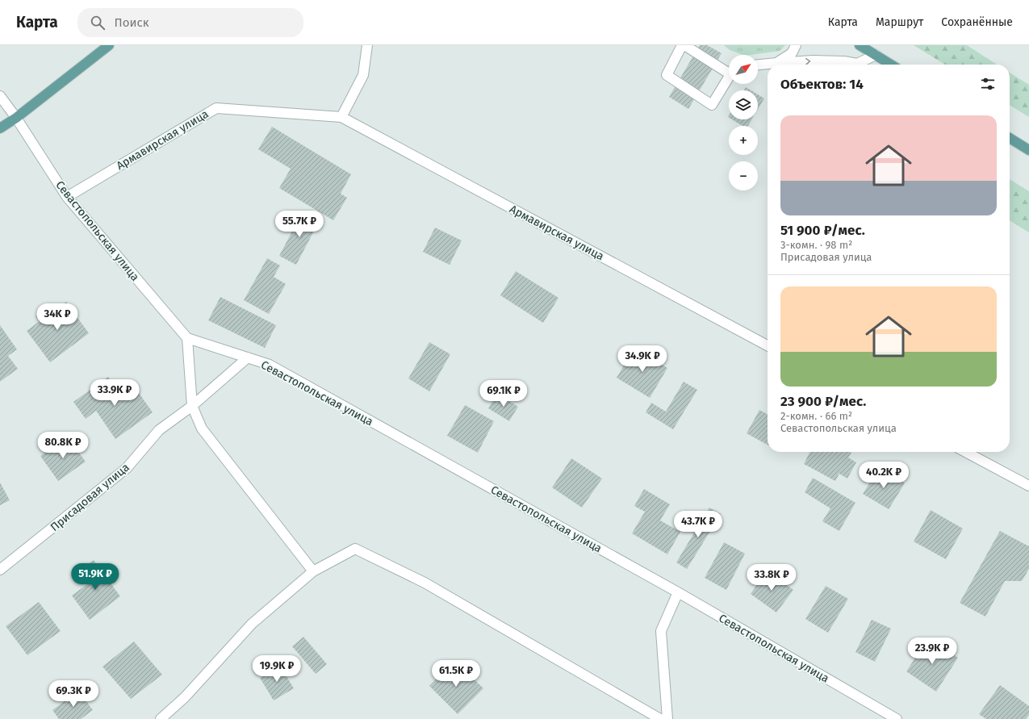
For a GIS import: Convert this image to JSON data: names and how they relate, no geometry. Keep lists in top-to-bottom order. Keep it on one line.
{"streets":{"street":["Армавирская улица","Севастопольская улица","Присадовая улица"]},"crossings":[["Армавирская улица","Севастопольская улица"],["Севастопольская улица","Присадовая улица"]],"north":"top right","page":{"header":"Карта","search":"Поиск","nav":["Карта","Маршрут","Сохранённые"],"map_buttons":["+","−"],"heading":"Объектов: 14","list":[{"name":"51 900 ₽/мес.","note":"3-комн. · 98 m² · Присадовая улица"},{"name":"23 900 ₽/мес.","note":"2-комн. · 66 m² · Севастопольская улица"}],"price":["55.7K ₽","34K ₽","34.9K ₽","33.9K ₽","69.1K ₽","80.8K ₽","40.2K ₽","43.7K ₽","51.9K ₽","33.8K ₽","23.9K ₽","19.9K ₽","61.5K ₽","69.3K ₽"]}}
